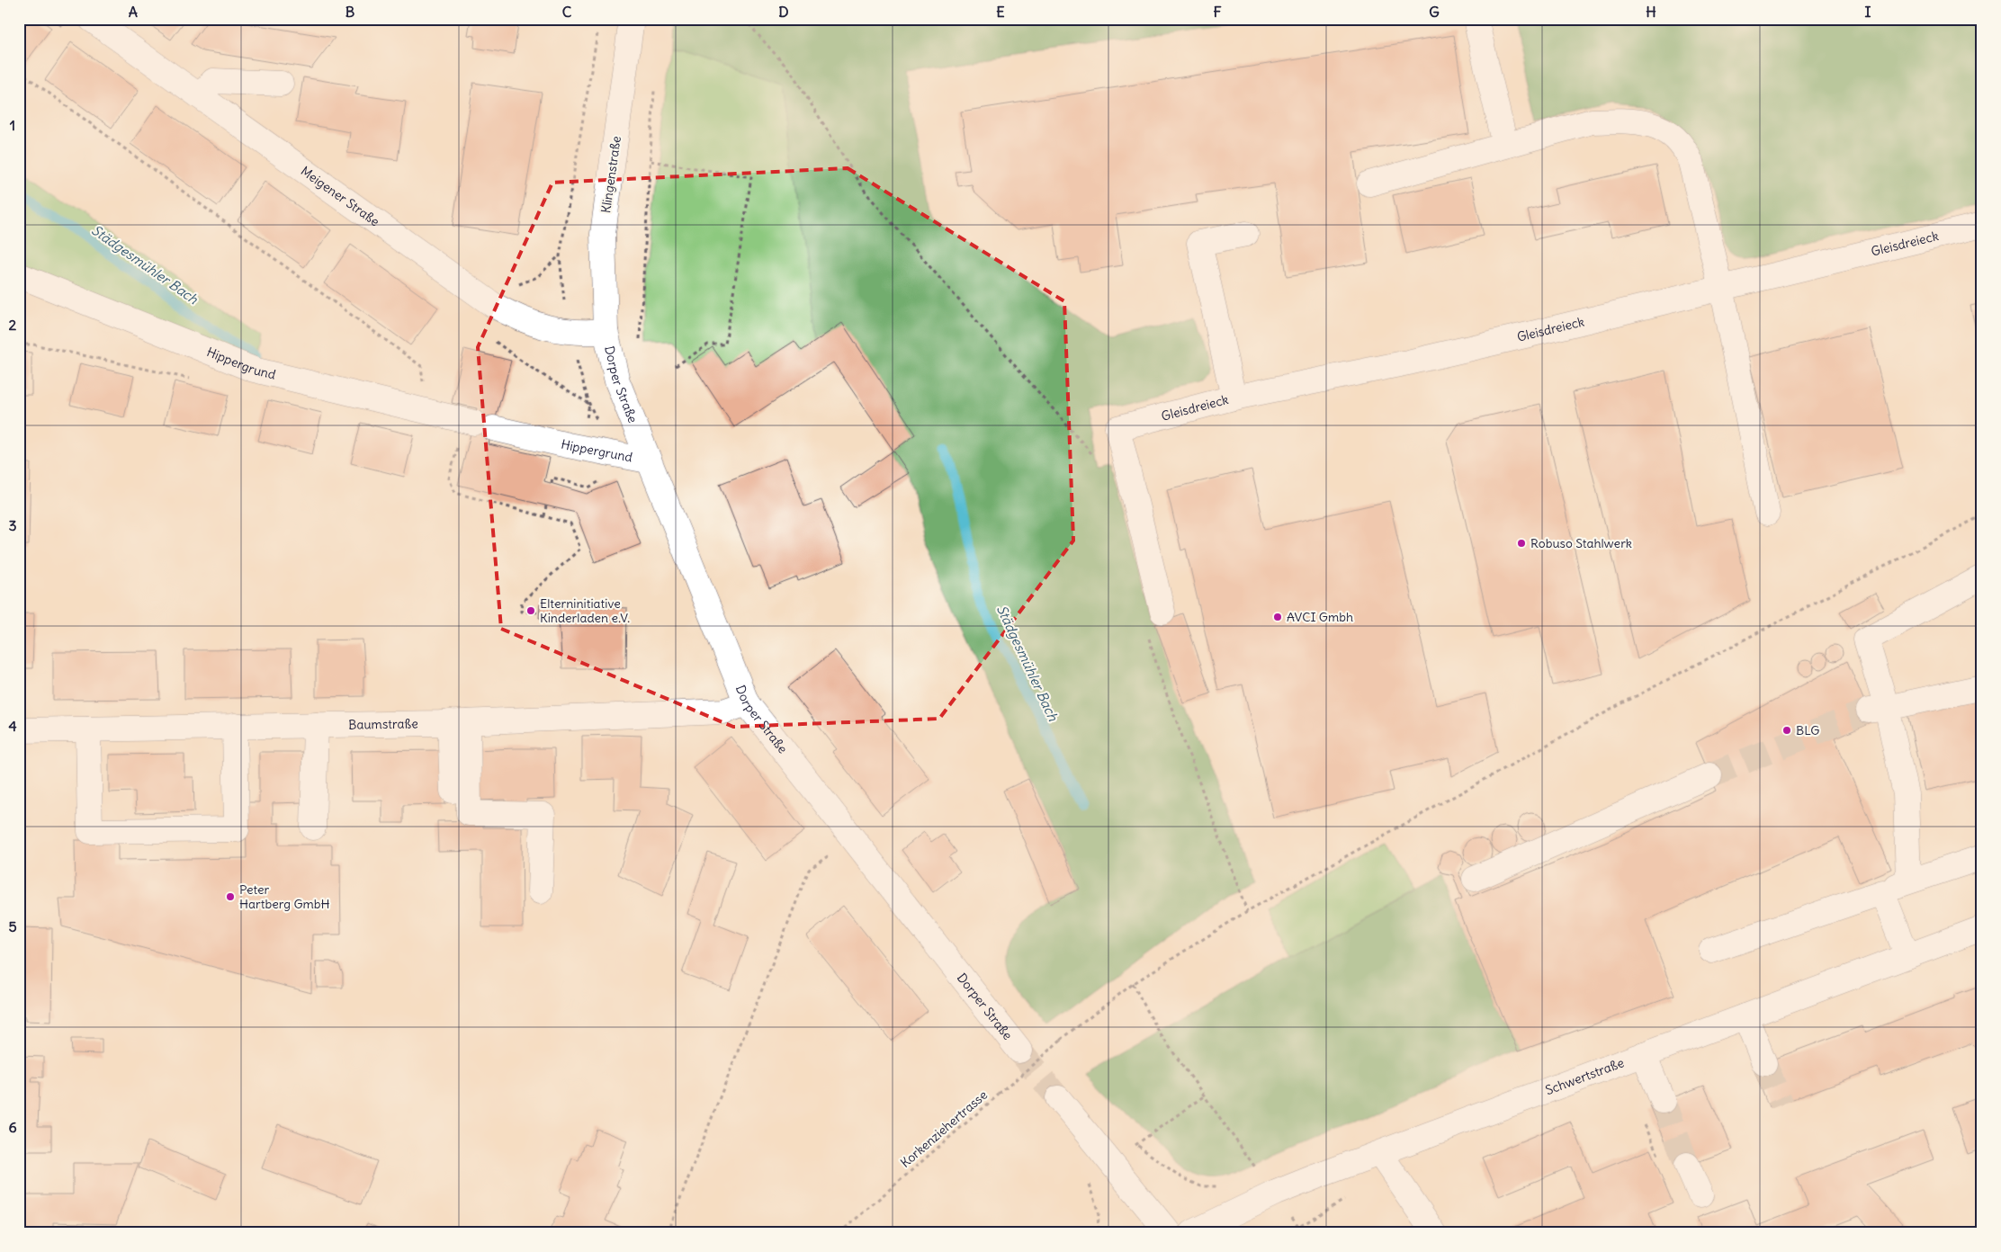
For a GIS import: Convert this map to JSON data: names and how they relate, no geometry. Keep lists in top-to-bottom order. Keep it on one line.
{"streets":{"street":["Klingenstraße","Meigener Straße","Gleisdreieck","Hippergrund","Dorper Straße","Baumstraße","Schwertstraße"],"path":["Korkenziehertrasse"]},"crossings":[["Klingenstraße","Meigener Straße"],["Klingenstraße","Dorper Straße"],["Meigener Straße","Dorper Straße"],["Hippergrund","Dorper Straße"],["Dorper Straße","Baumstraße"]],"water":["Städgesmühler Bach"],"places":["Robuso Stahlwerk","Elterninitiative Kinderladen e.V.","AVCI Gmbh","BLG","Peter Hartberg GmbH"],"grid":{"columns":["A","B","C","D","E","F","G","H","I"],"rows":["1","2","3","4","5","6"]}}
